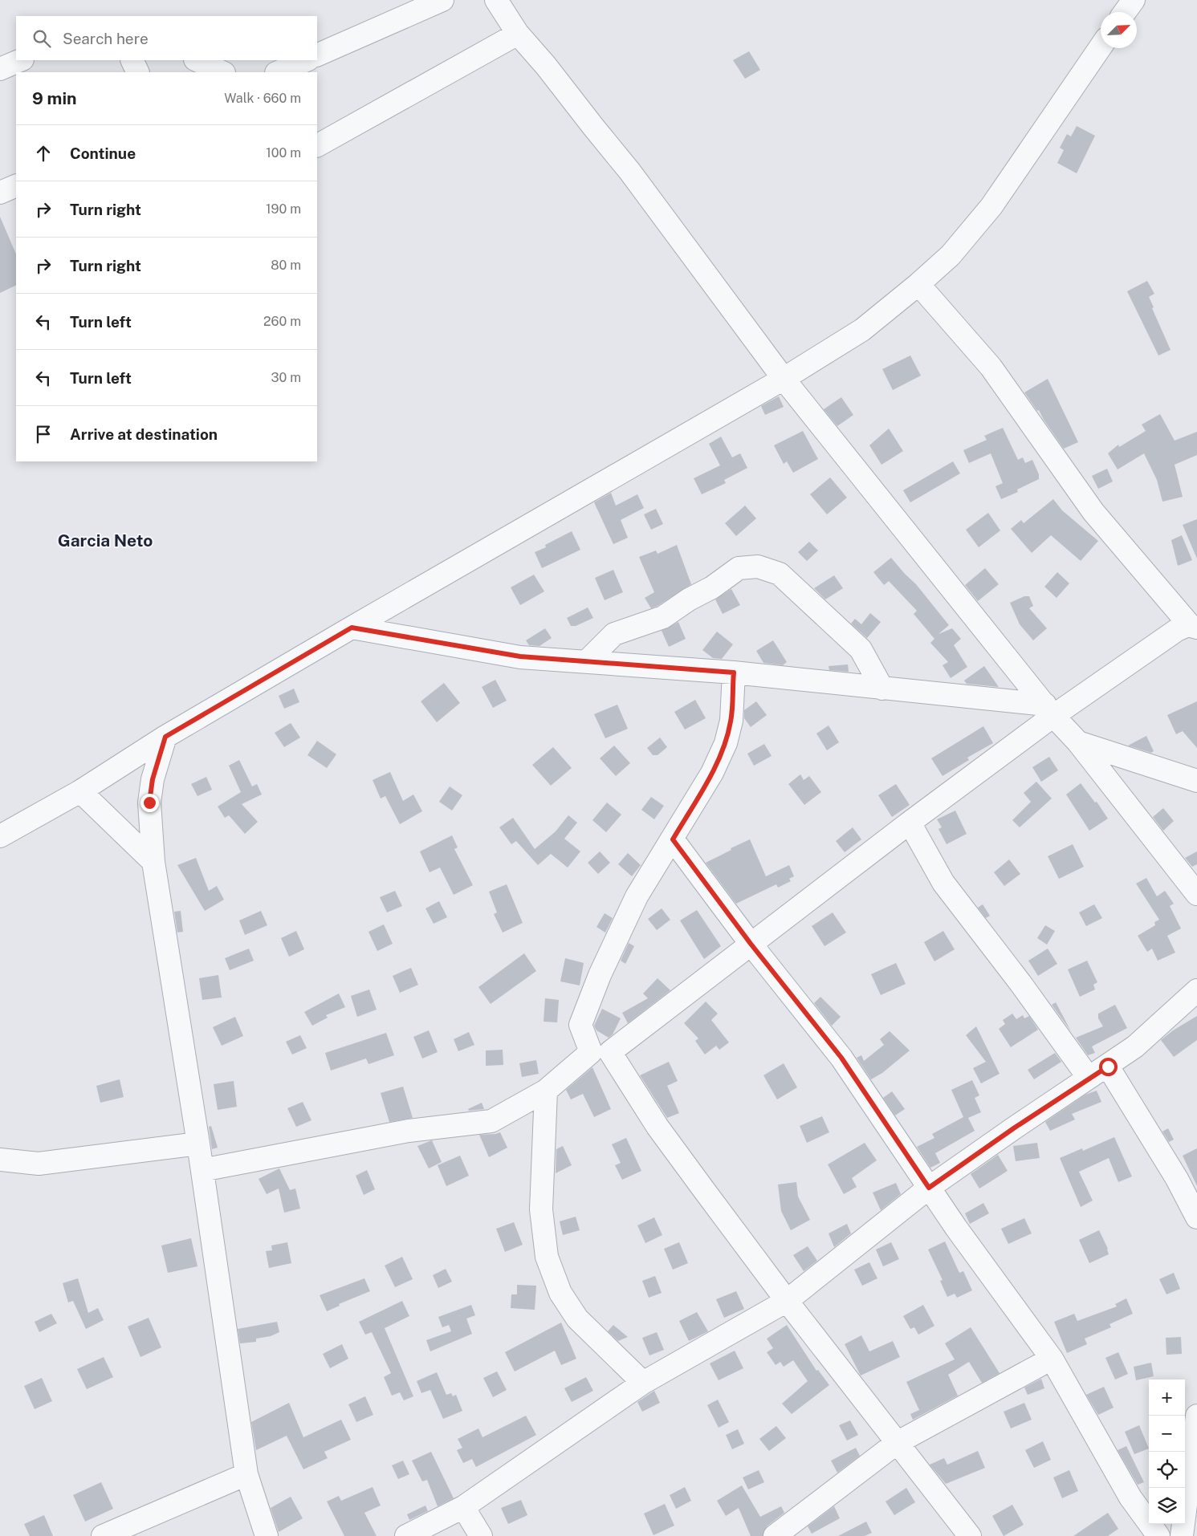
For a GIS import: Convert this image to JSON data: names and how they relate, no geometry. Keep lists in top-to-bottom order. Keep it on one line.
{"districts":["Garcia Neto"],"north":"top right","page":{"search":"Search here","heading":["9 min","Walk · 660 m"],"list":[["Continue","100 m"],["Turn right","190 m"],["Turn right","80 m"],["Turn left","260 m"],["Turn left","30 m"],"Arrive at destination"],"map_buttons":["+","−"]}}
